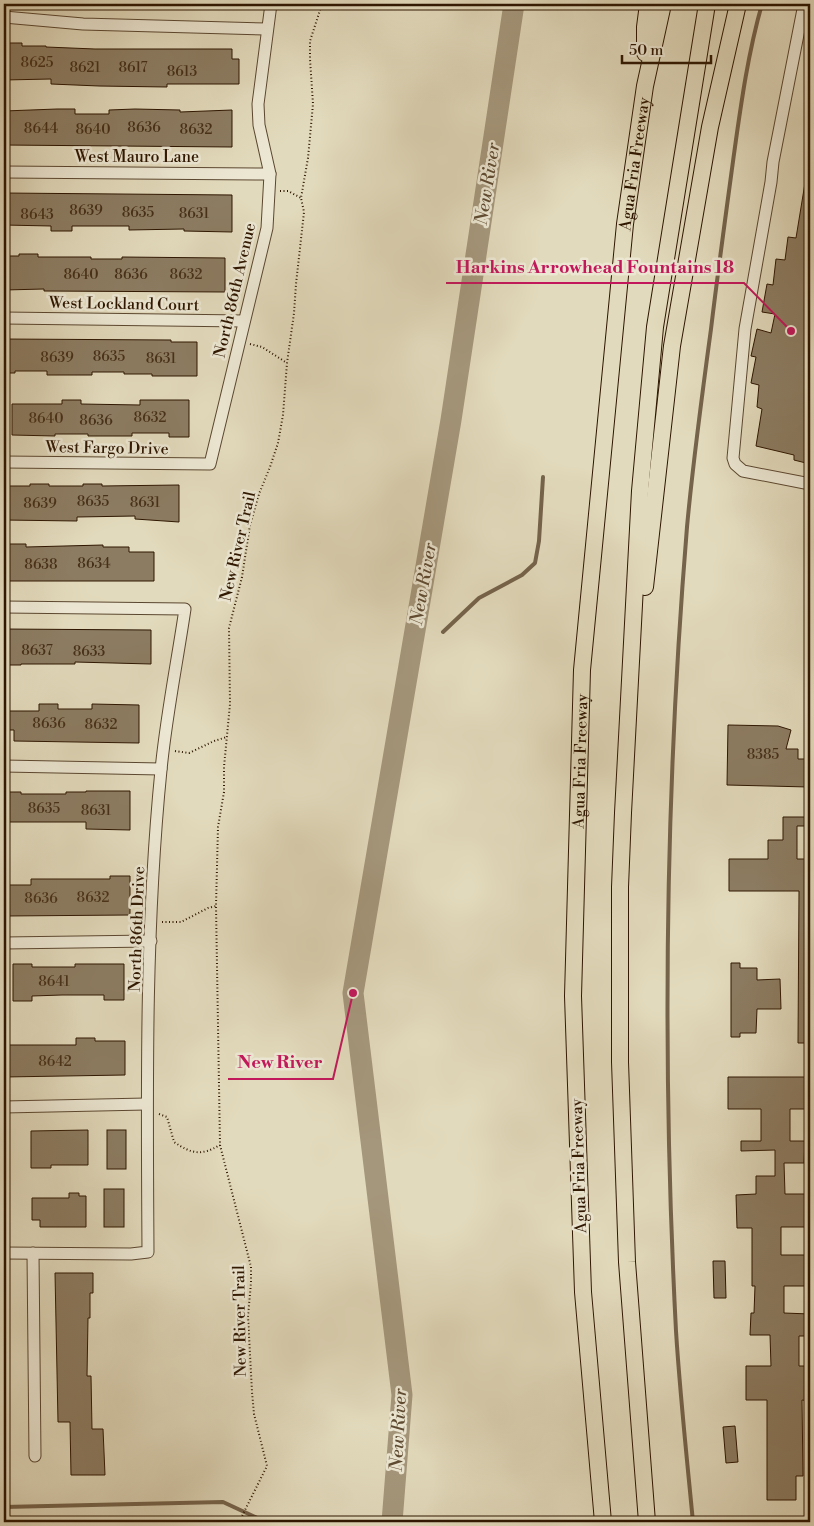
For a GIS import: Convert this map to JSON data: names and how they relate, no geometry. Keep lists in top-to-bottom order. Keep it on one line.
{"streets":{"highway":["Agua Fria Freeway"],"street":["West Mauro Lane","North 86th Avenue","West Lockland Court","West Fargo Drive","North 86th Drive"],"path":["New River Trail"]},"crossings":[["West Mauro Lane","North 86th Avenue"],["North 86th Avenue","West Lockland Court"],["North 86th Avenue","West Fargo Drive"]],"water":["New River"],"places":["Harkins Arrowhead Fountains 18","New River"],"house_numbers":["8625","8621","8617","8613","8636","8644","8640","8632","8639","8635","8631","8643","8640","8636","8632","8635","8639","8631","8632","8640","8636","8635","8631","8639","8634","8638","8637","8633","8636","8632","8385","8635","8631","8632","8636","8641","8642"],"scale_bar":"50 m"}
